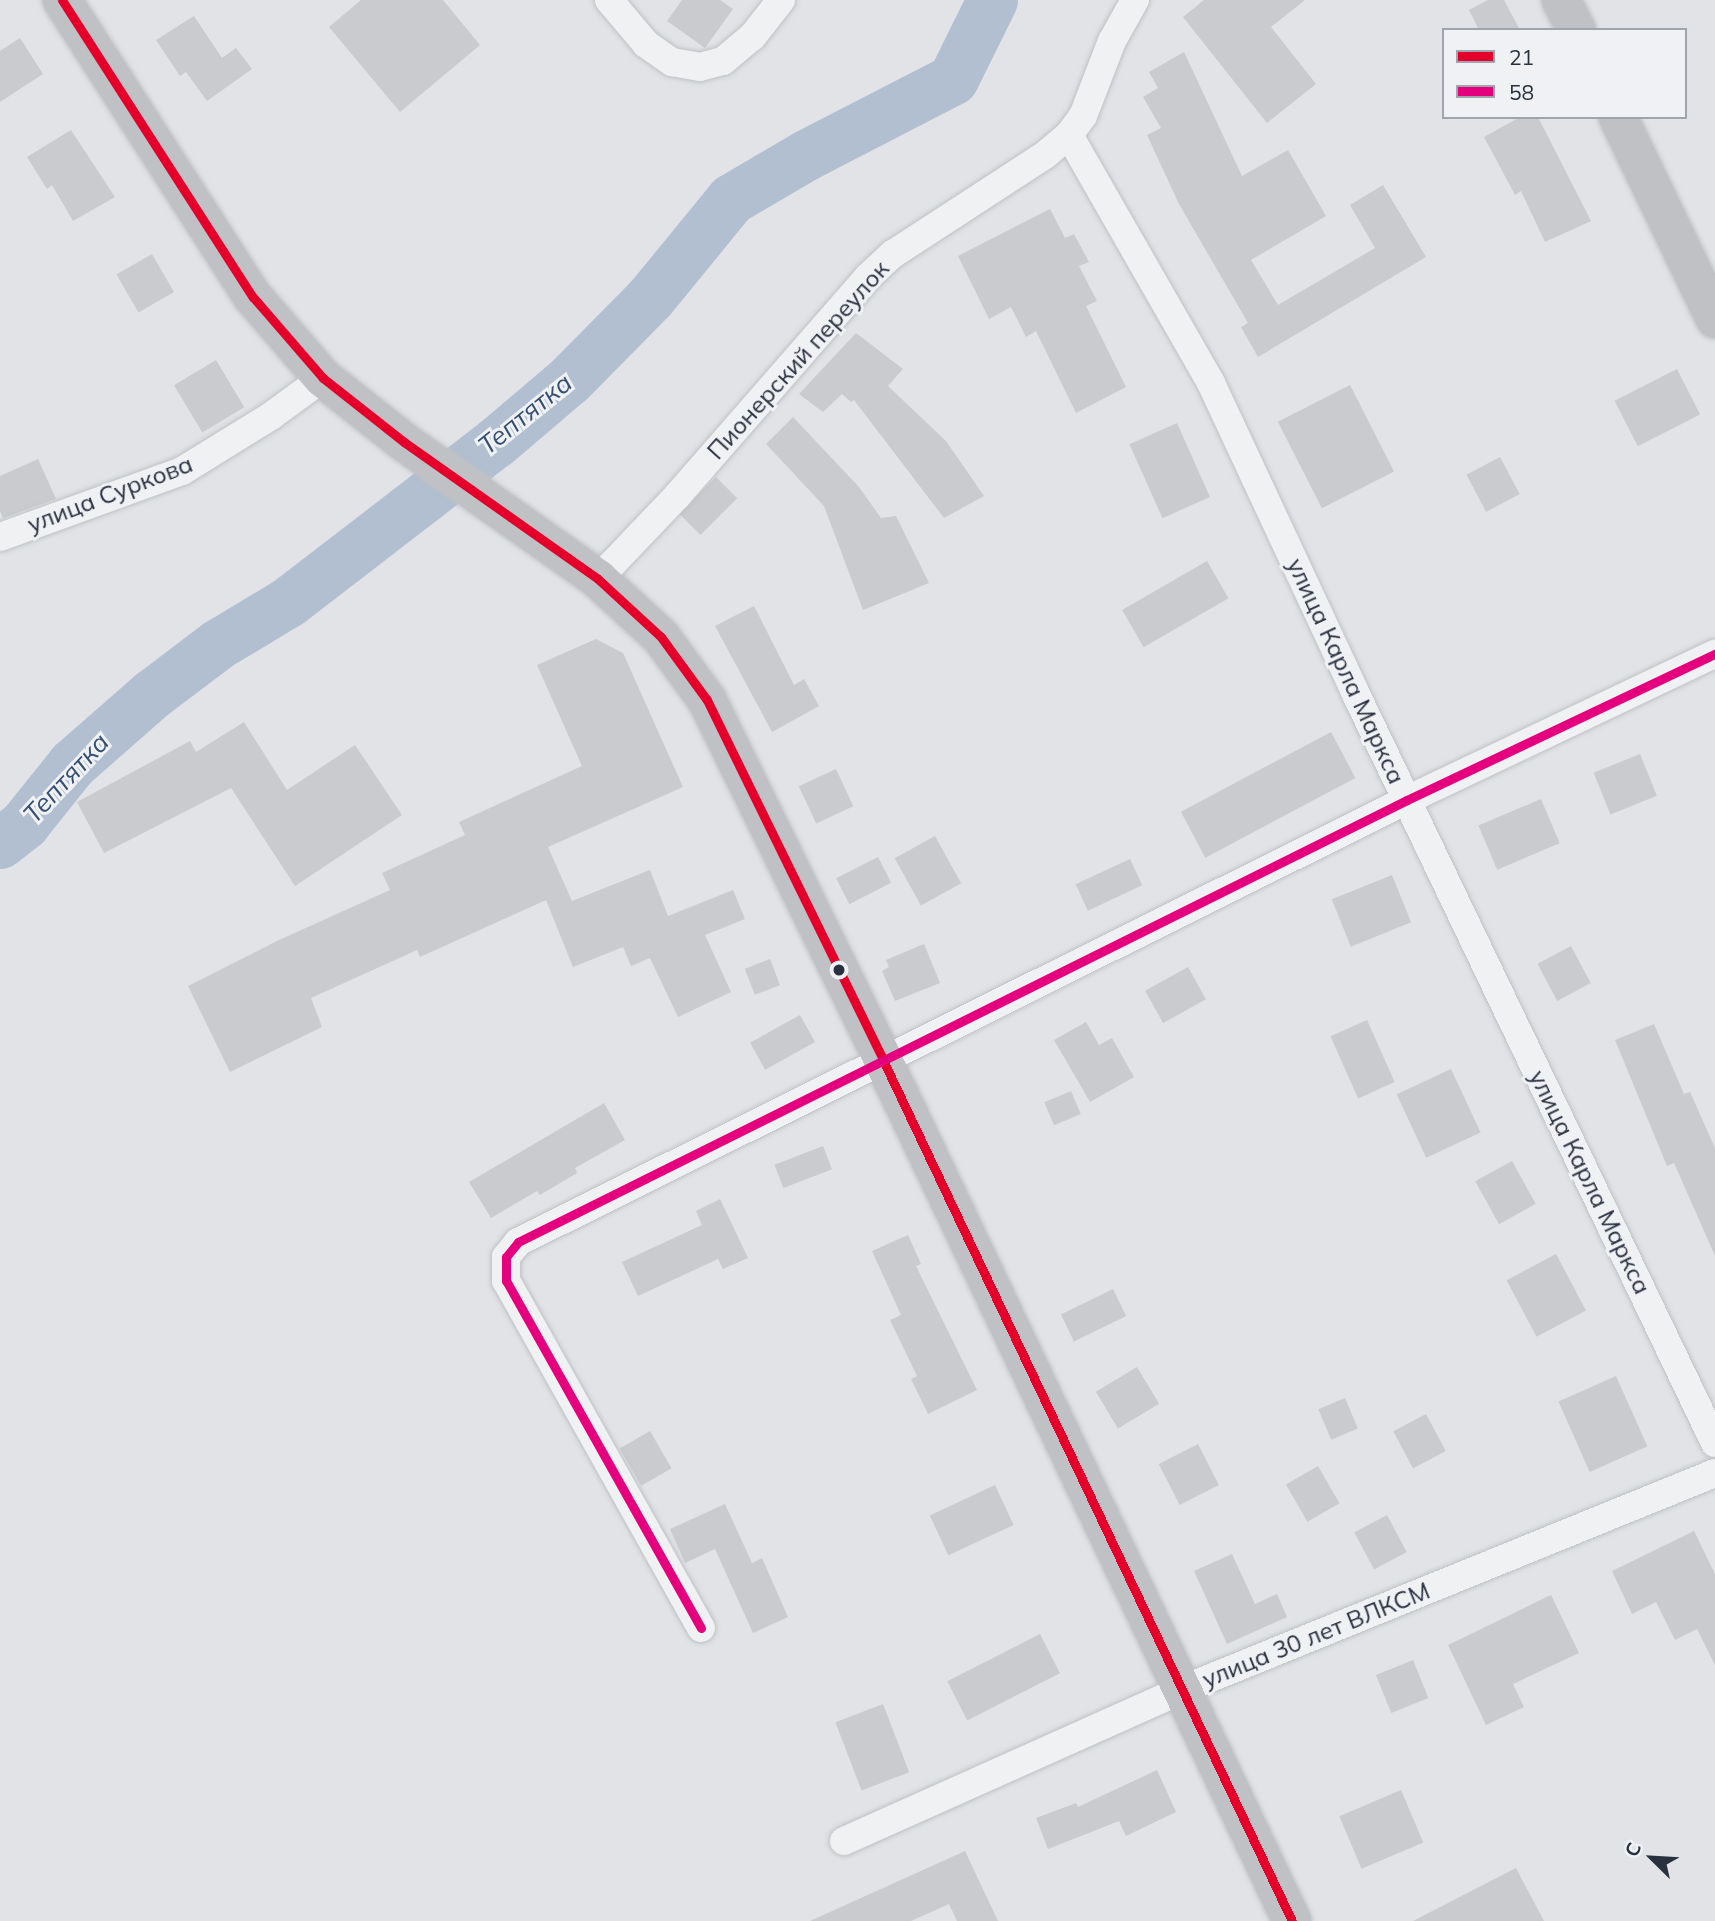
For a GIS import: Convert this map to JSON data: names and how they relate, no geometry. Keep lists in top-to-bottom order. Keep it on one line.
{"streets":{"street":["Пионерский переулок","улица Суркова","улица Карла Маркса","улица 30 лет ВЛКСМ"]},"crossings":[["Пионерский переулок","улица Карла Маркса"]],"water":["Тептятка"],"lines":["transit line 21","transit line 58"],"legend":["21","58"],"north":"top left"}
